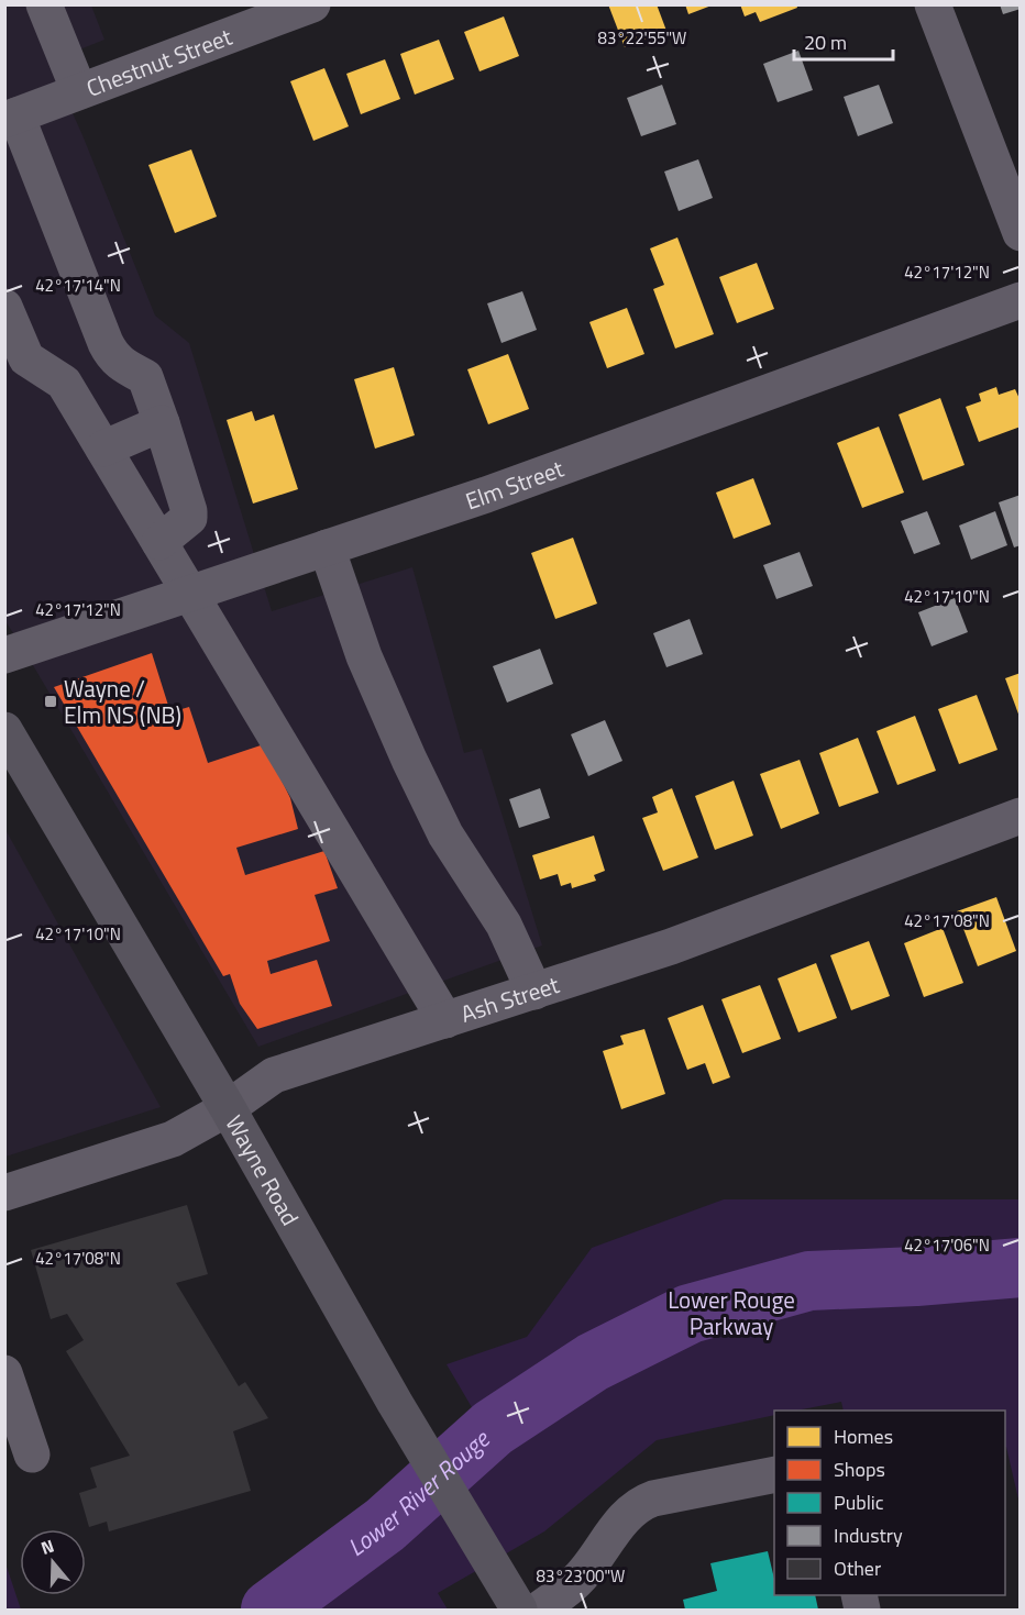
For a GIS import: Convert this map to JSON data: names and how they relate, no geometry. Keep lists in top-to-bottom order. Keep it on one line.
{"streets":{"main road":["Wayne Road"],"street":["Chestnut Street","Elm Street","Ash Street"]},"crossings":[["Ash Street","Wayne Road"]],"water":["Lower River Rouge"],"parks":["Lower Rouge Parkway"],"places":{"transit":["Wayne / Elm NS (NB)"]},"legend":["Homes","Shops","Public","Industry","Other"],"scale_bar":"20 m","north":"top","coordinates":["83°22'55\"W","42°17'12\"N","42°17'14\"N","42°17'10\"N","42°17'08\"N","42°17'06\"N","83°23'00\"W"]}
